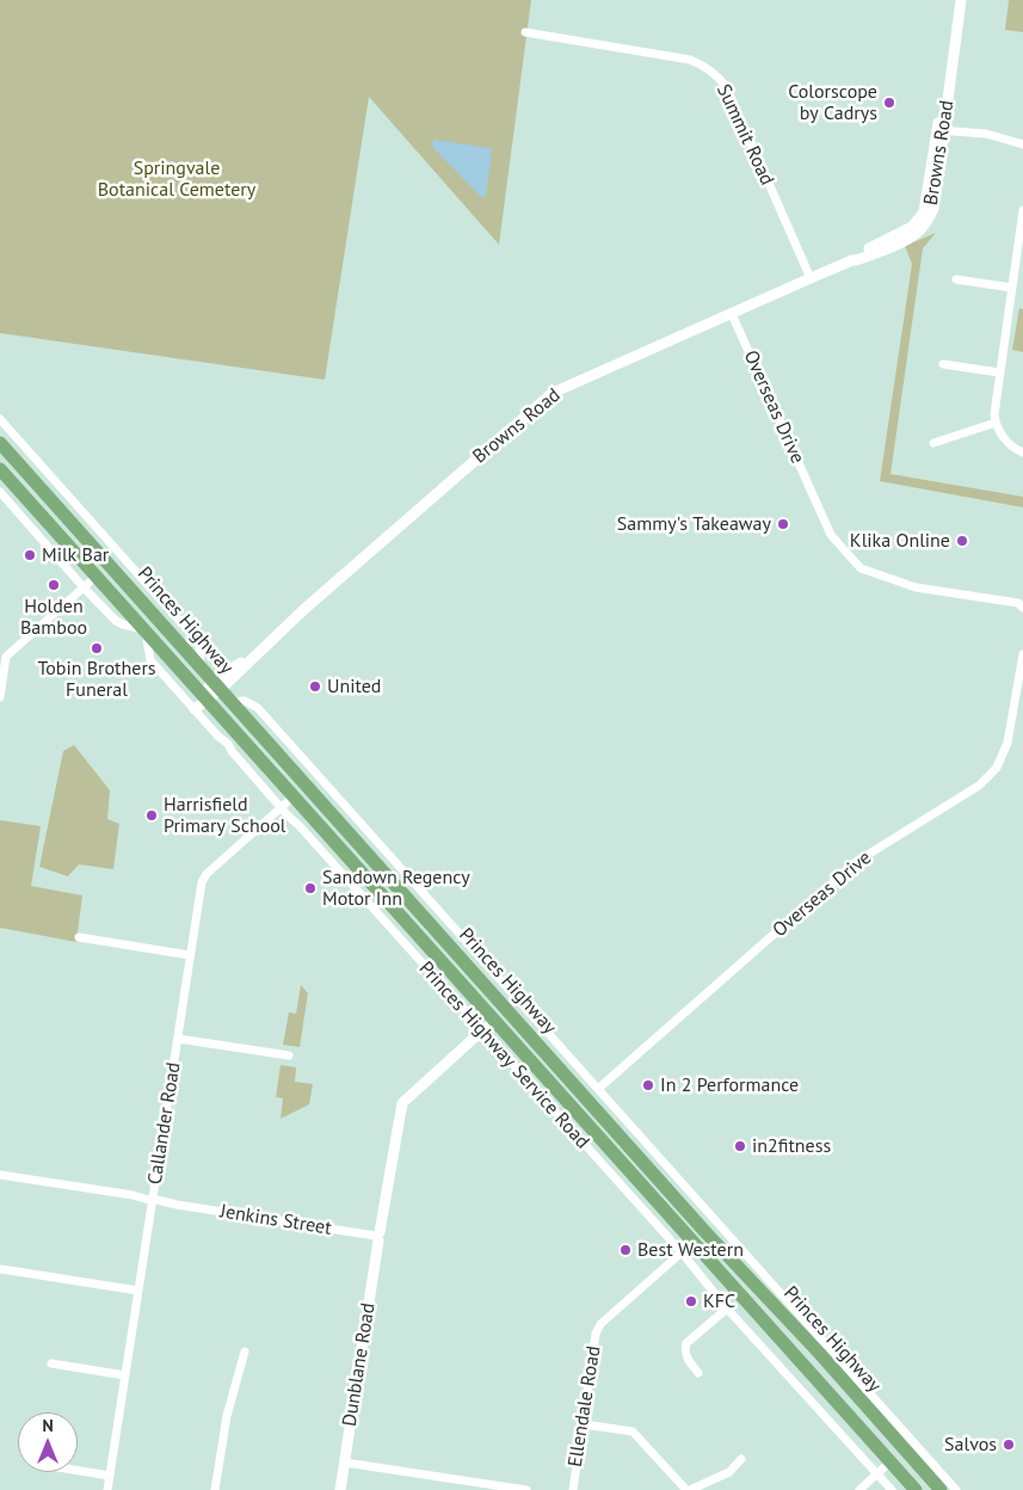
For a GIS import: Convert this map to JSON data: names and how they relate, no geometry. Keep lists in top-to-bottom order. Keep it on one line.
{"streets":{"highway":["Princes Highway"],"street":["Summit Road","Browns Road","Overseas Drive","Princes Highway Service Road","Callander Road","Jenkins Street","Dunblane Road","Ellendale Road"]},"crossings":[["Summit Road","Browns Road"],["Browns Road","Overseas Drive"],["Browns Road","Princes Highway"],["Browns Road","Princes Highway Service Road"],["Princes Highway","Princes Highway Service Road"],["Princes Highway","Callander Road"],["Princes Highway","Dunblane Road"],["Princes Highway","Ellendale Road"],["Princes Highway Service Road","Callander Road"],["Princes Highway Service Road","Dunblane Road"],["Princes Highway Service Road","Ellendale Road"],["Callander Road","Jenkins Street"],["Jenkins Street","Dunblane Road"]],"parks":["Springvale Botanical Cemetery"],"places":["Colorscope by Cadrys","Sammy's Takeaway","Klika Online","Milk Bar","Holden Bamboo","Tobin Brothers Funeral","United","Harrisfield Primary School","Sandown Regency Motor Inn","In 2 Performance","in2fitness","Best Western","KFC","Salvos"],"north":"top"}
